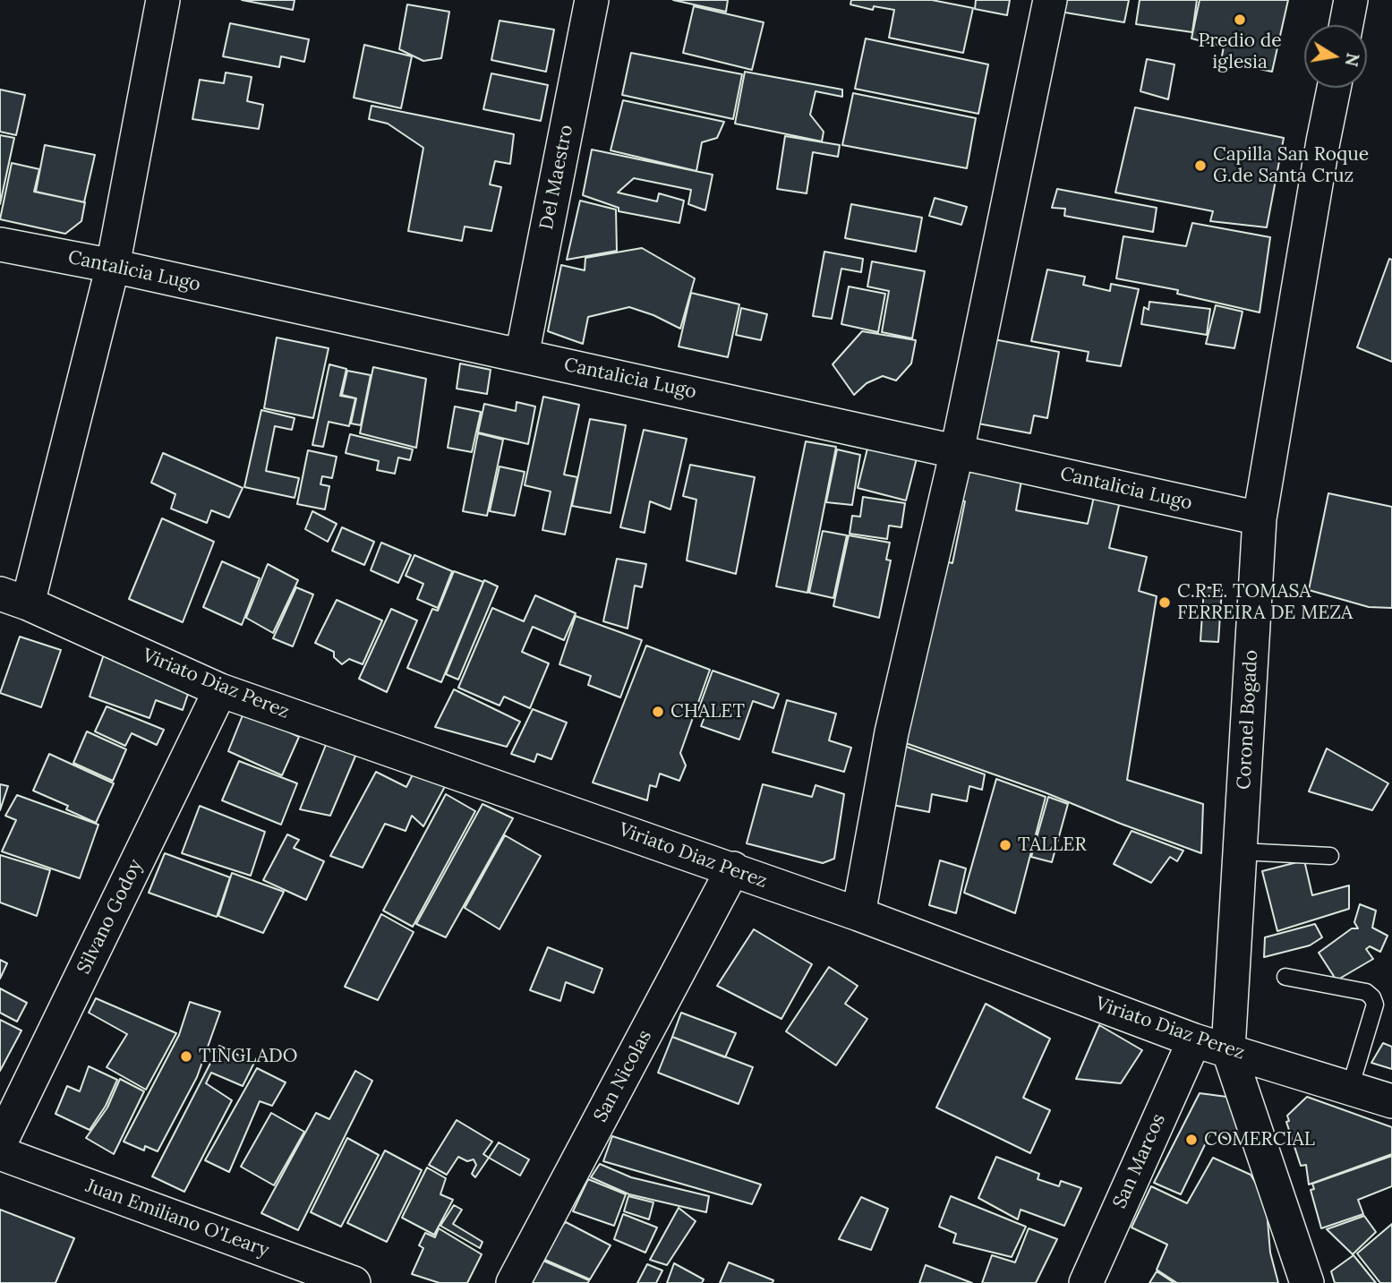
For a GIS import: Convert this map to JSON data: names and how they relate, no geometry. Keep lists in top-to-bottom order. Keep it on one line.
{"streets":{"street":["Del Maestro","Cantalicia Lugo","Viriato Diaz Perez","Coronel Bogado","Silvano Godoy","San Nicolas","San Marcos","Juan Emiliano O'Leary"]},"crossings":[["Del Maestro","Cantalicia Lugo"],["Cantalicia Lugo","Coronel Bogado"],["Viriato Diaz Perez","Coronel Bogado"],["Viriato Diaz Perez","Silvano Godoy"],["Viriato Diaz Perez","San Nicolas"],["Viriato Diaz Perez","San Marcos"]],"places":["Predio de iglesia","Capilla San Roque G.de Santa Cruz","C.R.E. TOMASA FERREIRA DE MEZA","CHALET","TALLER","TINGLADO","COMERCIAL"],"north":"right"}
